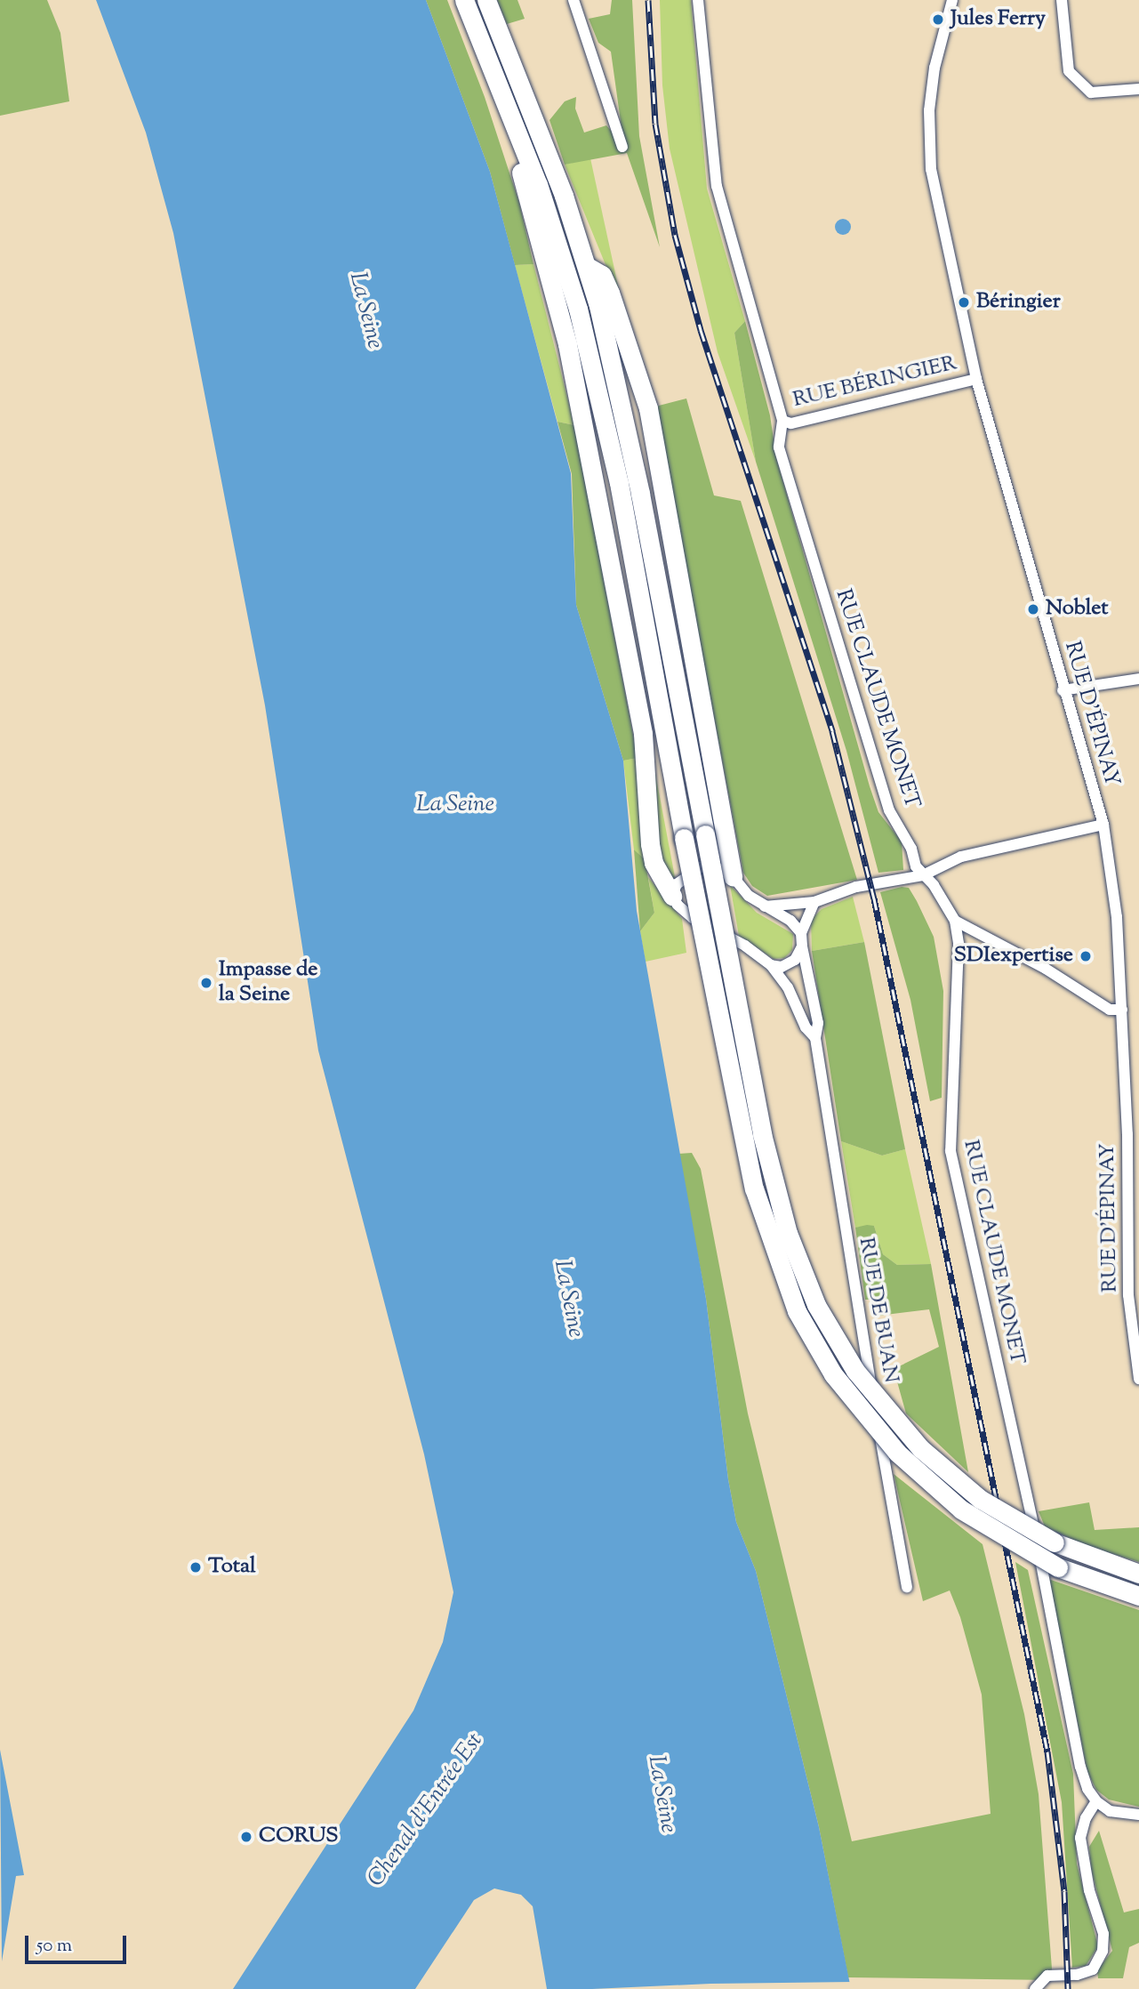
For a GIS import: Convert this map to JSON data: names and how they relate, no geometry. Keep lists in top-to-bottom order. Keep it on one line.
{"streets":{"street":["RUE BÉRINGIER","RUE CLAUDE MONET","RUE D'ÉPINAY","RUE DE BUAN"]},"crossings":[["RUE BÉRINGIER","RUE CLAUDE MONET"],["RUE BÉRINGIER","RUE D'ÉPINAY"]],"water":["La Seine","Chenal d'Entrée Est"],"places":["Jules Ferry","Béringier","Noblet","SDIexpertise","Impasse de la Seine","Total","CORUS"],"scale_bar":"50 m"}
